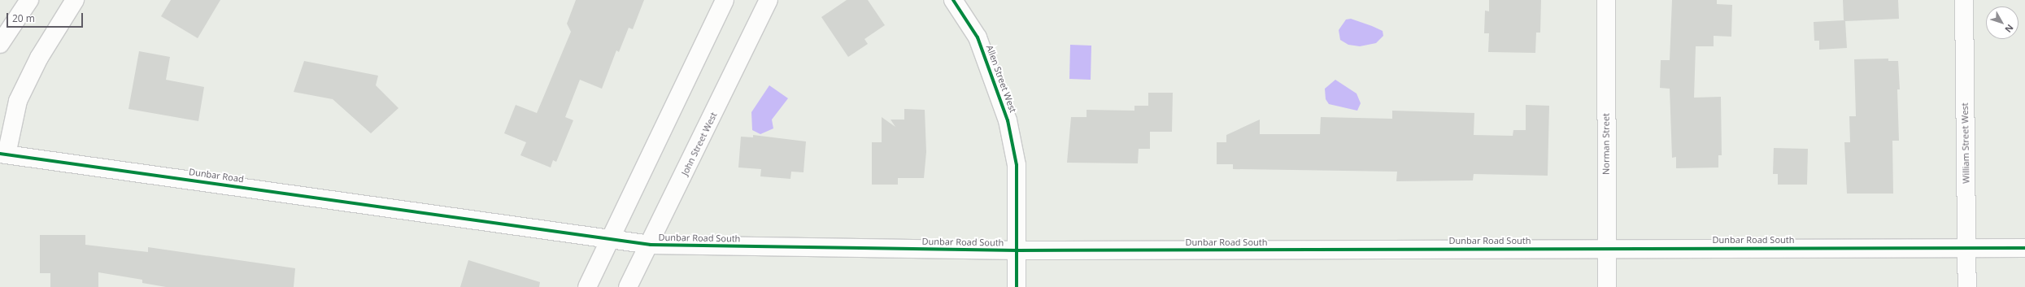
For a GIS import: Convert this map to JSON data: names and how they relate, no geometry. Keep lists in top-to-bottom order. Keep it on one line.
{"streets":{"street":["Allen Street West","William Street West","John Street West","Norman Street","Dunbar Road","Dunbar Road South"]},"crossings":[["Allen Street West","Dunbar Road South"],["William Street West","Dunbar Road South"],["John Street West","Dunbar Road South"],["Norman Street","Dunbar Road South"],["Dunbar Road","Dunbar Road South"]],"scale_bar":"20 m","north":"bottom right"}
